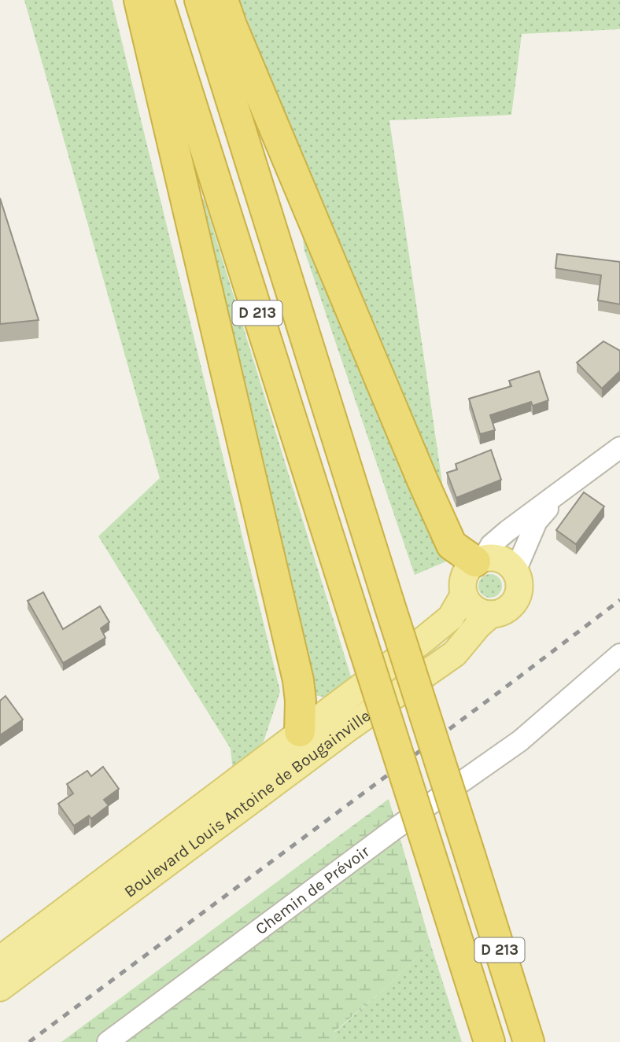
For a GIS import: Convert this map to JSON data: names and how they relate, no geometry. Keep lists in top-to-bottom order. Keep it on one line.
{"streets":{"highway":["D 213"],"main road":["Boulevard Louis Antoine de Bougainville"],"street":["Chemin de Prévoir"]}}
